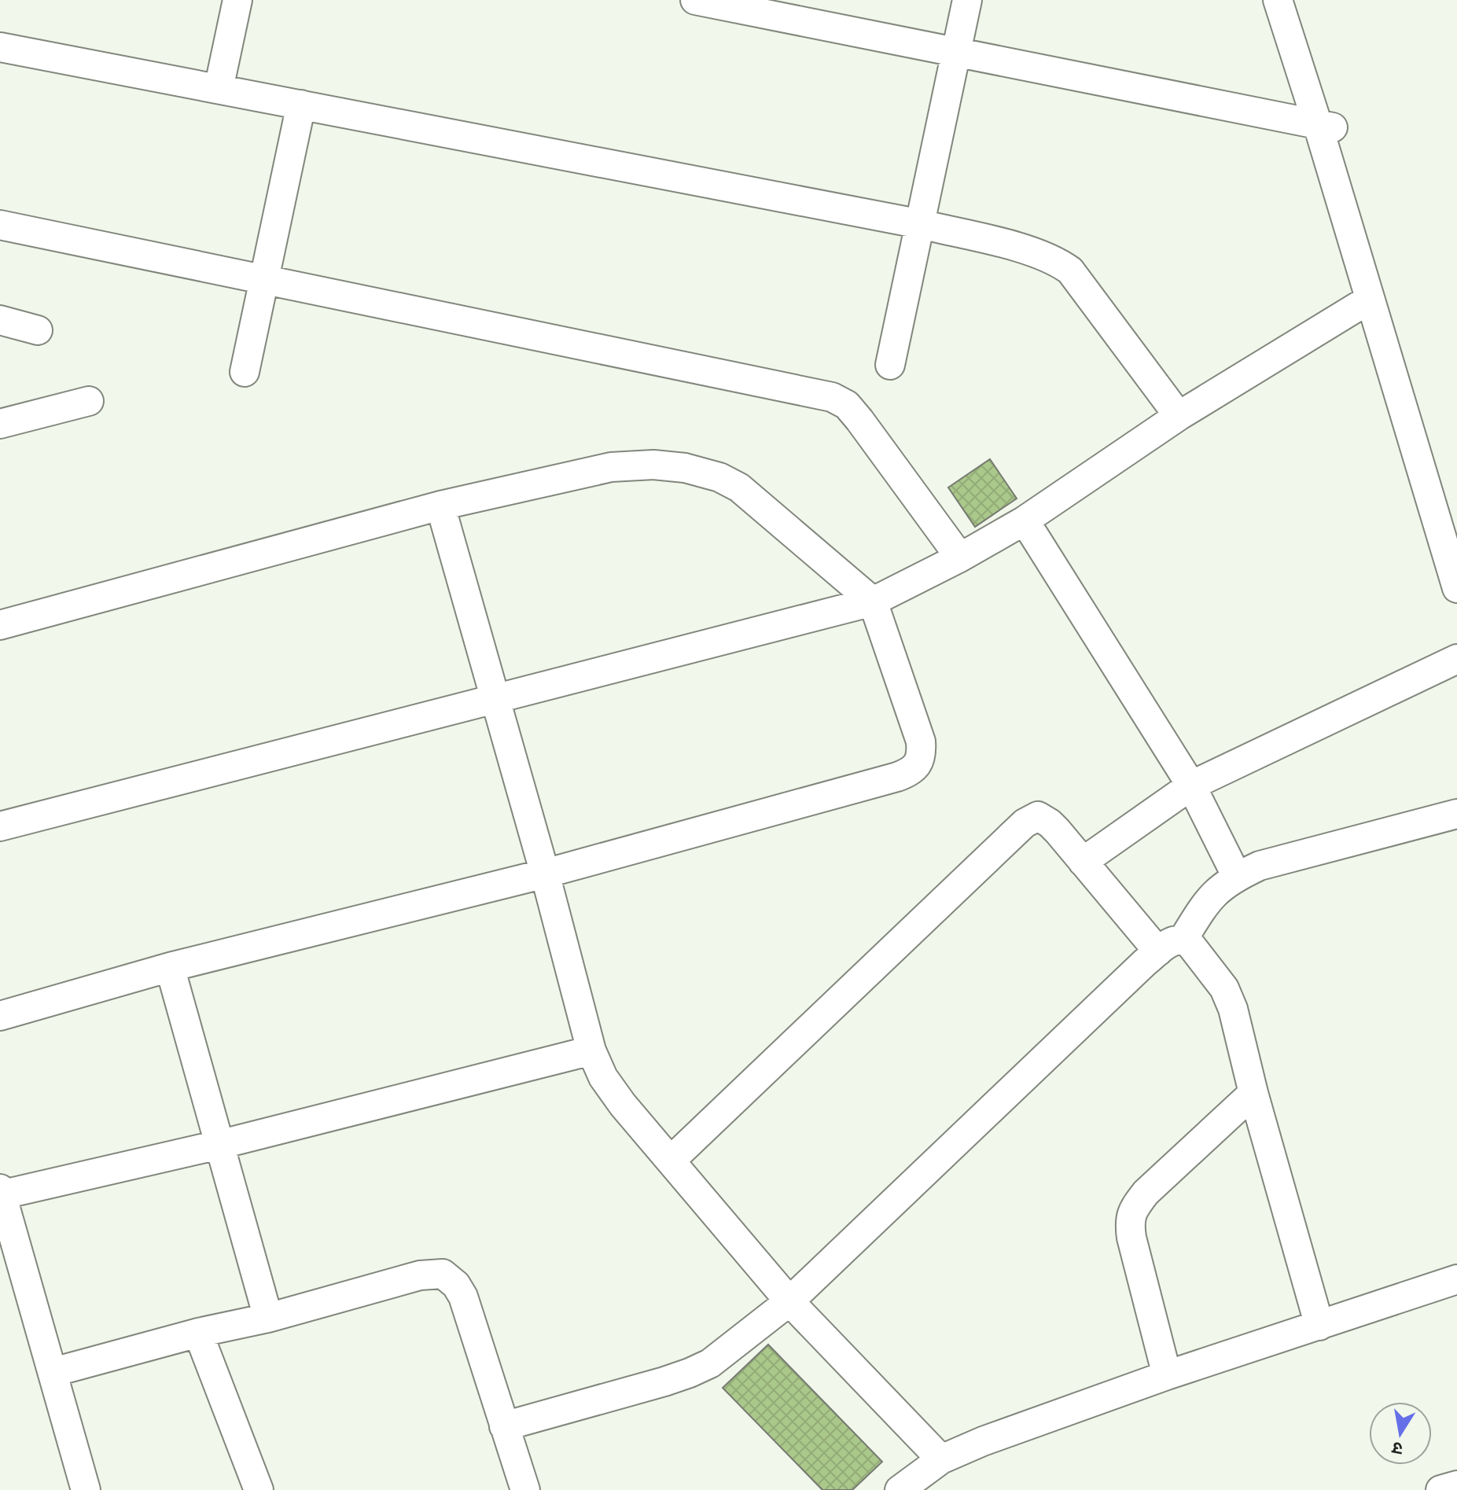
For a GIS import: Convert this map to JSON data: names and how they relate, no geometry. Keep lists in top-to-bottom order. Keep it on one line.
{"north":"bottom"}
